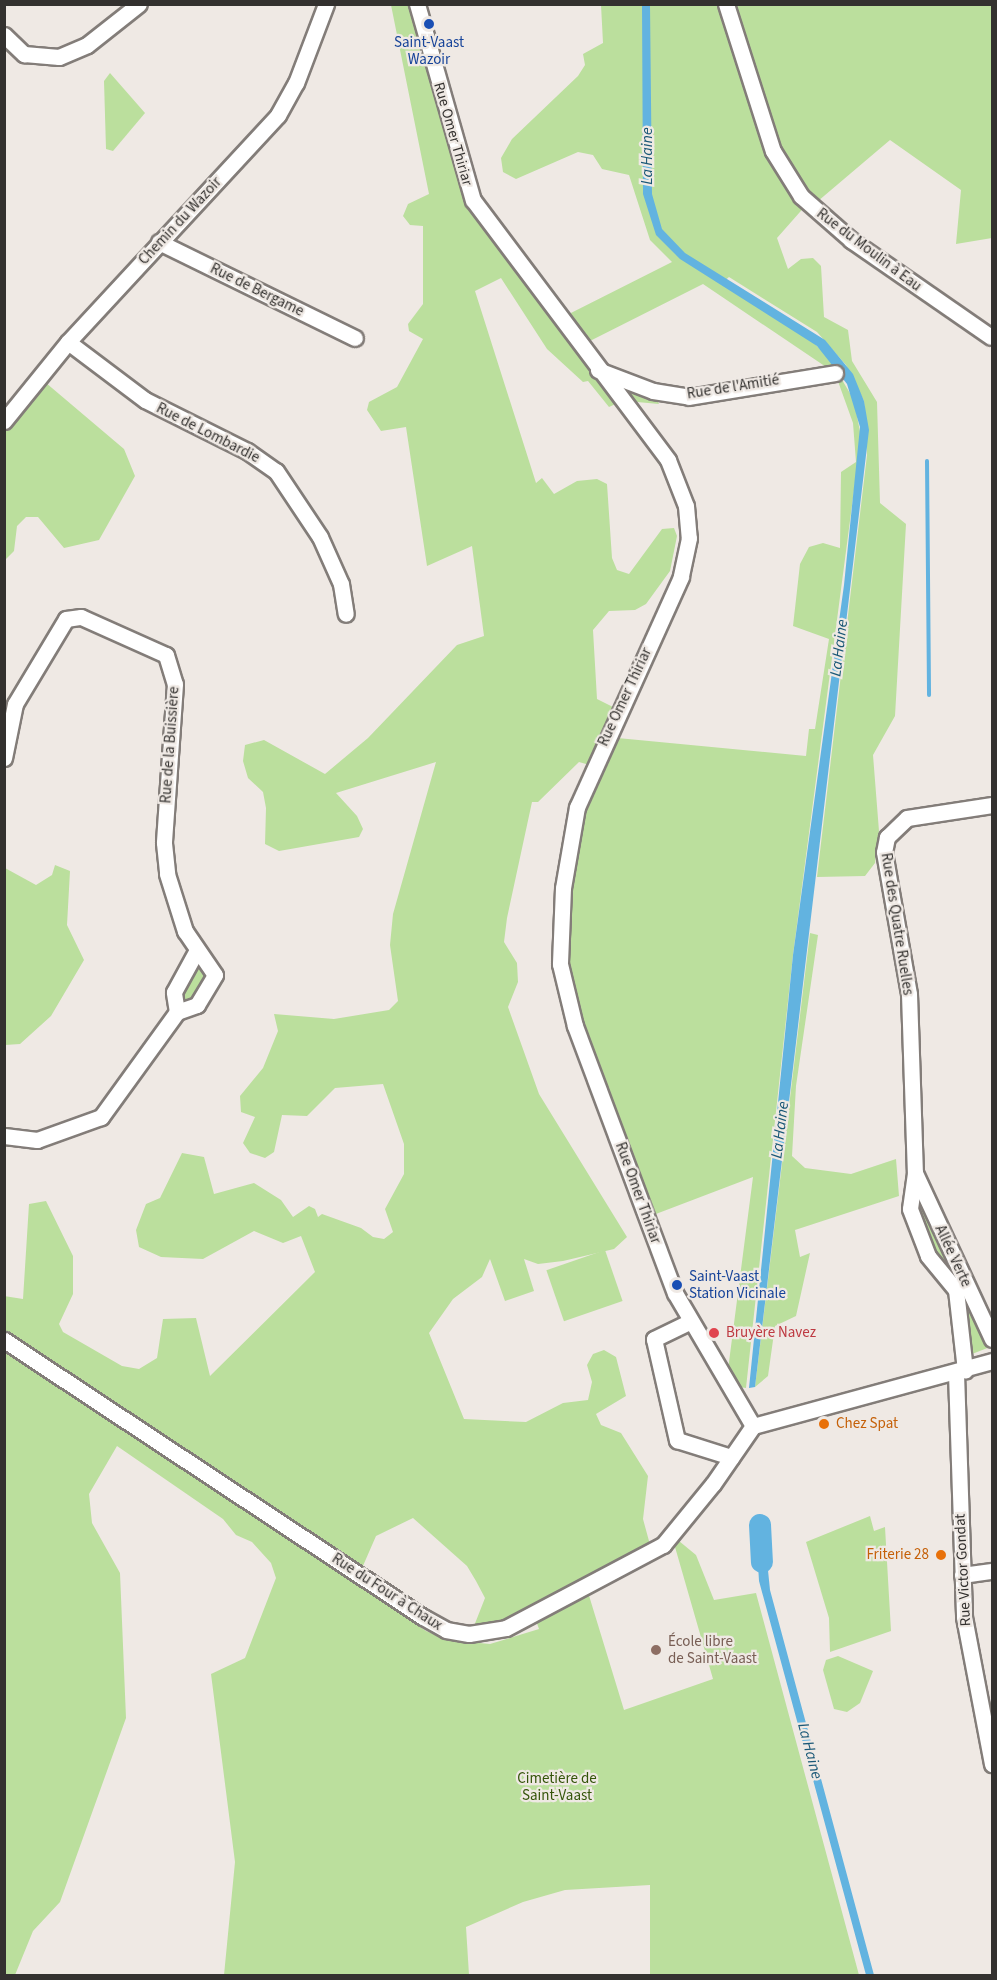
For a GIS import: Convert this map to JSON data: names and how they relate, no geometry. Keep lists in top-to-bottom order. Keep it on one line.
{"streets":{"street":["Rue Omer Thiriar","Chemin du Wazoir","Rue du Moulin à Eau","Rue de Bergame","Rue de l'Amitié","Rue de Lombardie","Rue de la Buissière","Rue des Quatre Ruelles","Allée Verte","Rue Victor Gondat","Rue du Four à Chaux"]},"crossings":[["Rue Omer Thiriar","Rue de l'Amitié"],["Rue Omer Thiriar","Rue du Four à Chaux"],["Chemin du Wazoir","Rue de Bergame"],["Chemin du Wazoir","Rue de Lombardie"],["Rue des Quatre Ruelles","Allée Verte"],["Allée Verte","Rue Victor Gondat"]],"water":["La Haine"],"parks":["Cimetière de Saint-Vaast"],"places":["Saint-Vaast Wazoir","Saint-Vaast Station Vicinale","Bruyère Navez","Chez Spat","Friterie 28","École libre de Saint-Vaast"]}
